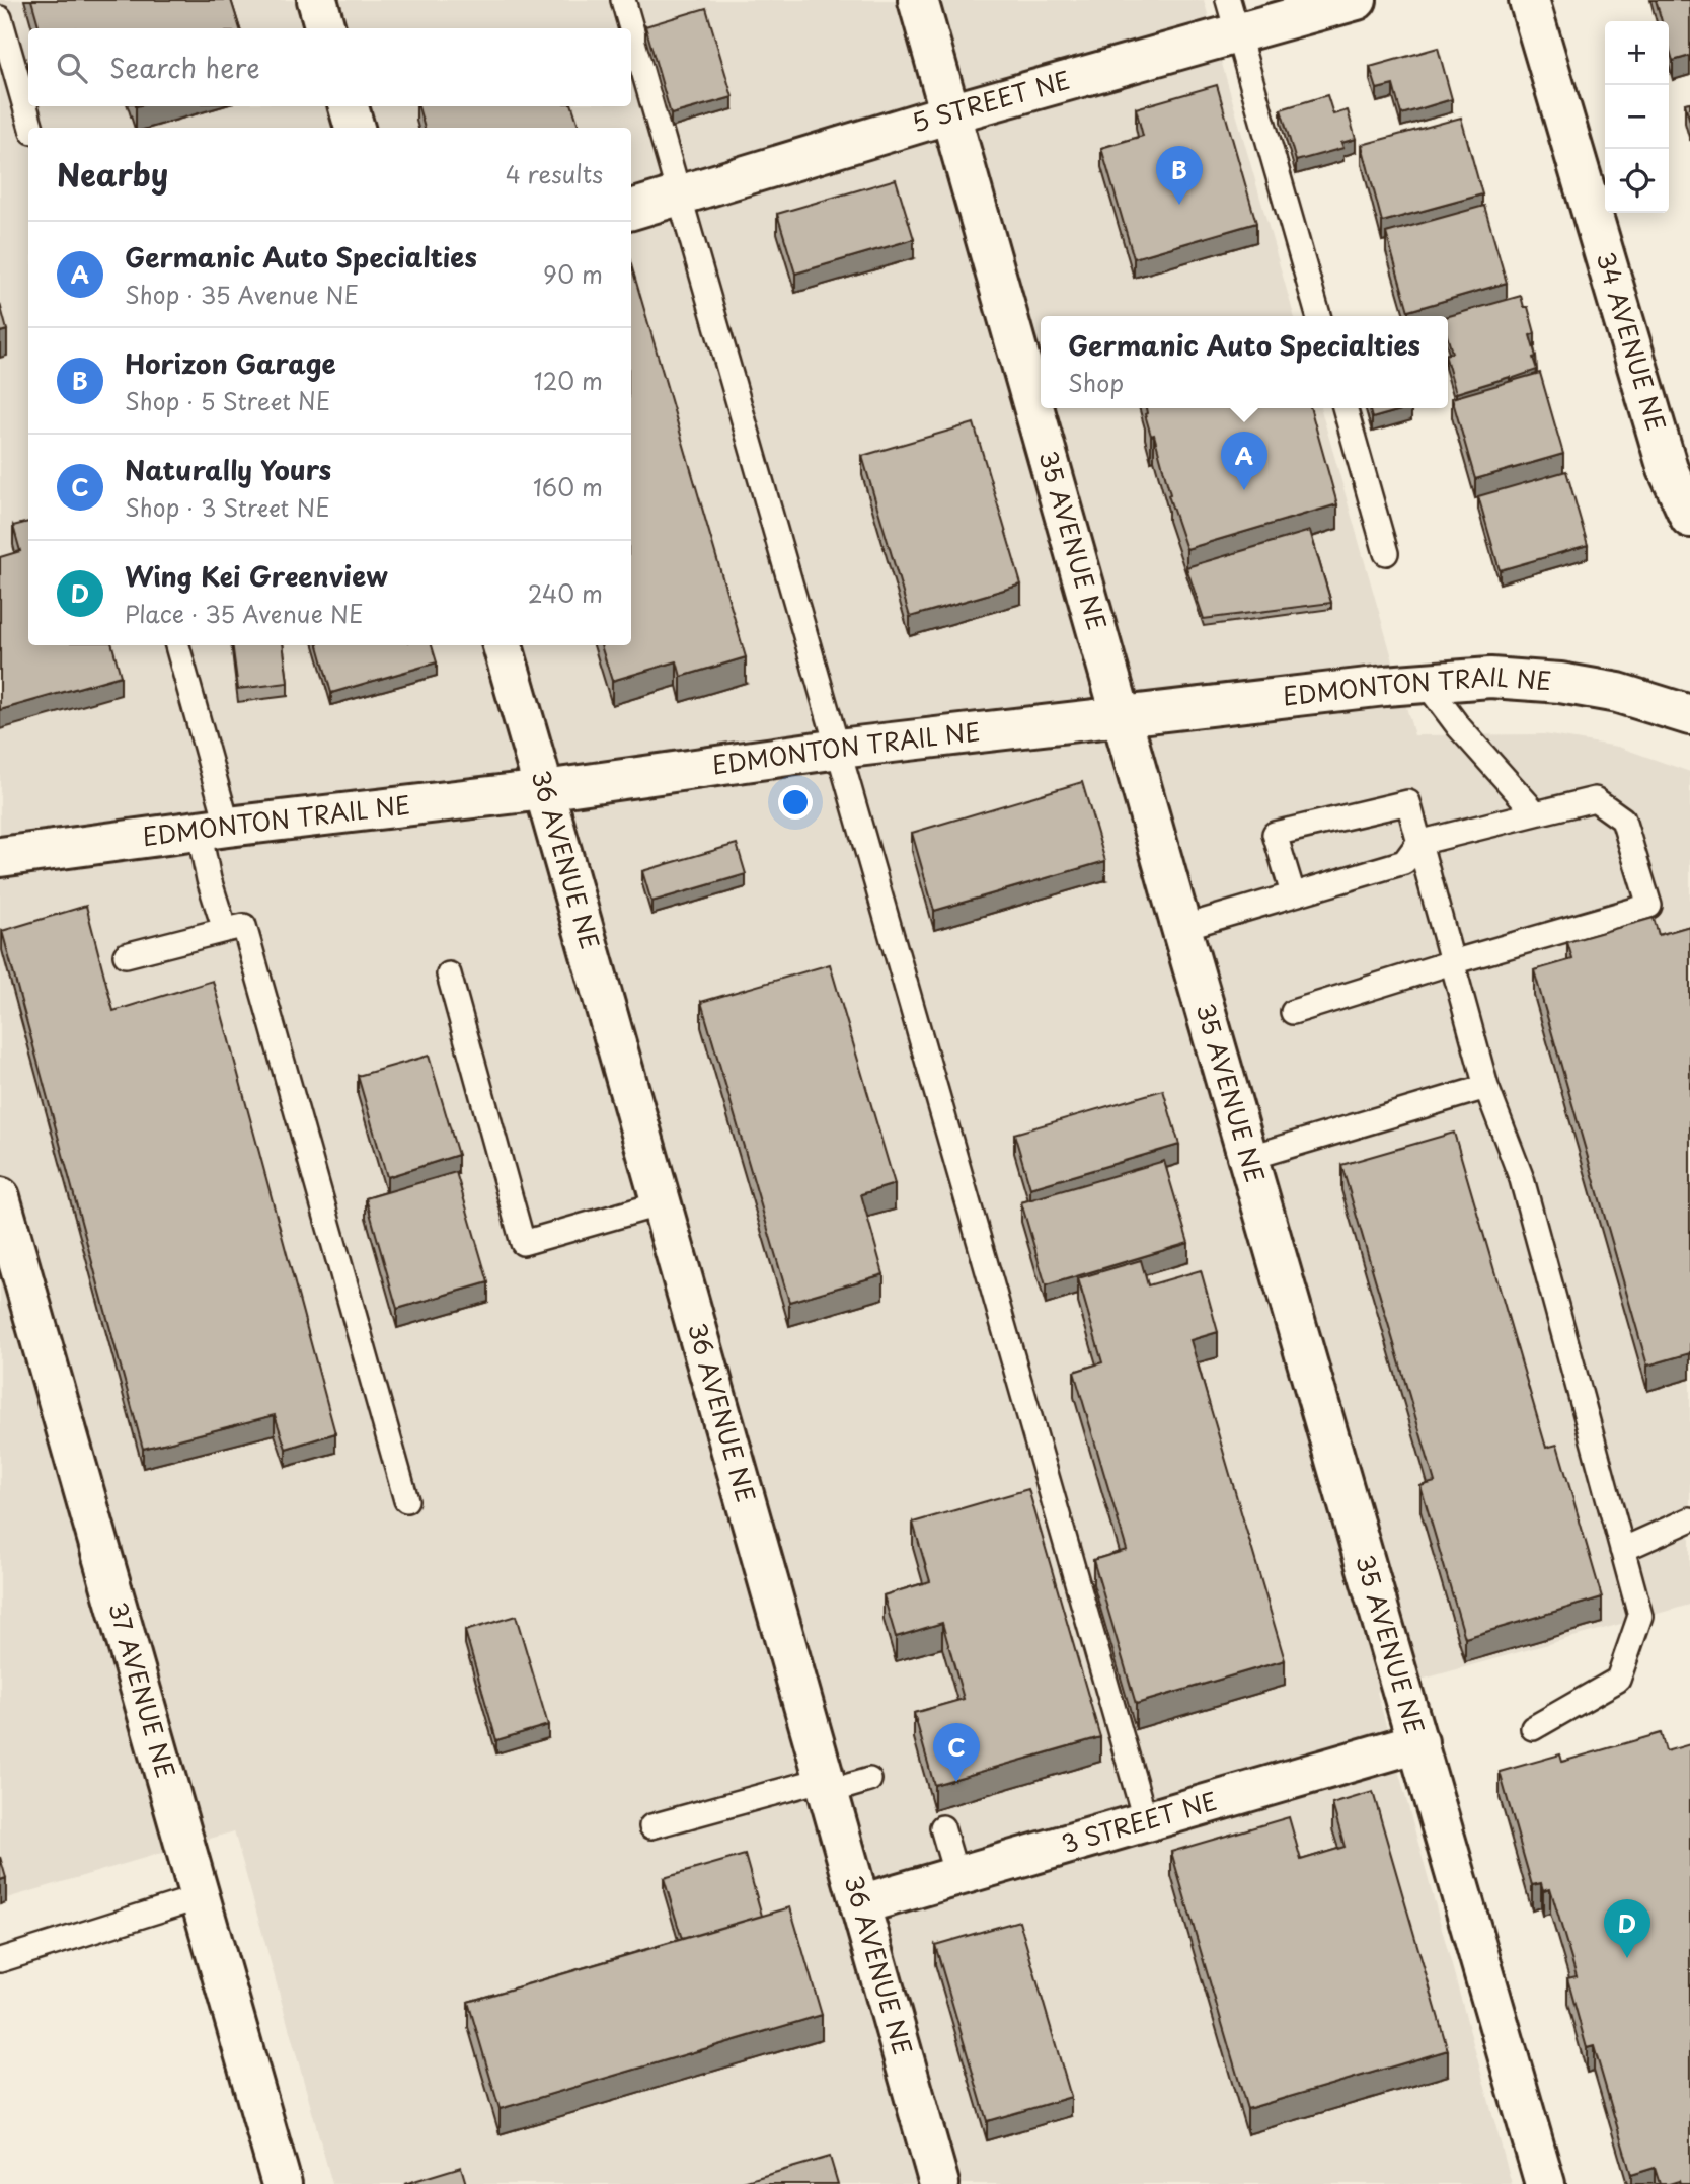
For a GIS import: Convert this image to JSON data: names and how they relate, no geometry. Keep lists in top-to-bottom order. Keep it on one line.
{"streets":{"street":["5 STREET NE","34 AVENUE NE","35 AVENUE NE","EDMONTON TRAIL NE","36 AVENUE NE","37 AVENUE NE","3 STREET NE"]},"crossings":[["5 STREET NE","35 AVENUE NE"],["35 AVENUE NE","EDMONTON TRAIL NE"],["35 AVENUE NE","3 STREET NE"],["EDMONTON TRAIL NE","36 AVENUE NE"],["36 AVENUE NE","3 STREET NE"]],"page":{"map_buttons":["+","−"],"search":"Search here","heading":["Nearby","4 results"],"pins":["B","A","C","D"],"list":[{"mark":"A","name":"Germanic Auto Specialties","note":"Shop · 35 Avenue NE","value":"90 m"},{"mark":"B","name":"Horizon Garage","note":"Shop · 5 Street NE","value":"120 m"},{"mark":"C","name":"Naturally Yours","note":"Shop · 3 Street NE","value":"160 m"},{"mark":"D","name":"Wing Kei Greenview","note":"Place · 35 Avenue NE","value":"240 m"}],"popup":["Germanic Auto Specialties","Shop"]}}
